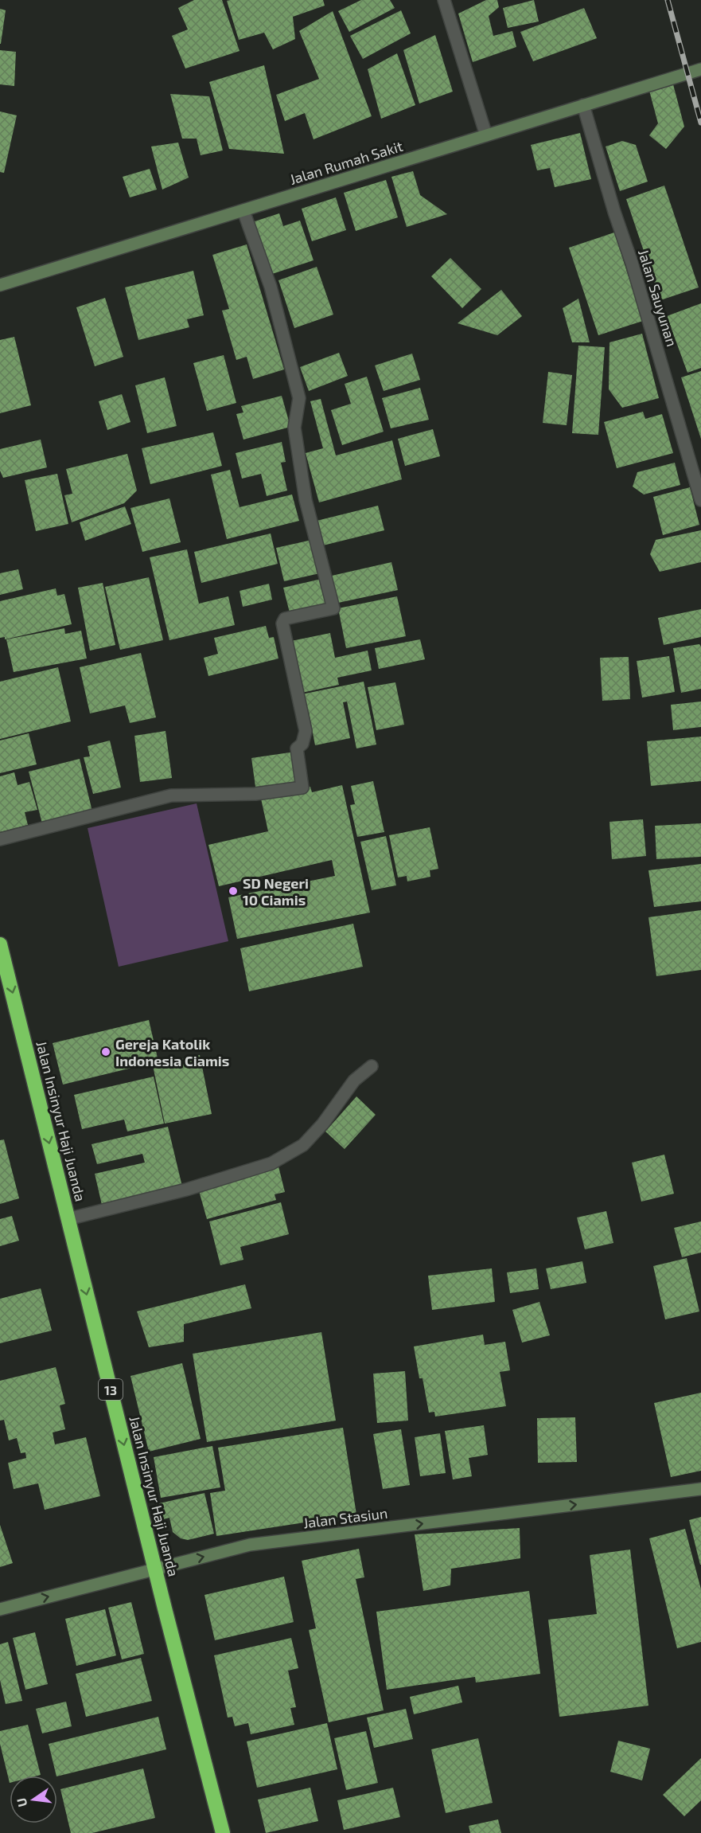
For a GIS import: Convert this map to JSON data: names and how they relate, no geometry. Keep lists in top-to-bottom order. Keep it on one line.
{"streets":{"highway":["Jalan Insinyur Haji Juanda","13"],"main road":["Jalan Rumah Sakit","Jalan Stasiun"],"street":["Jalan Sauyunan"]},"crossings":[["Jalan Rumah Sakit","Jalan Sauyunan"],["Jalan Insinyur Haji Juanda","Jalan Stasiun"]],"one_way":["Jalan Insinyur Haji Juanda","Jalan Stasiun"],"places":["SD Negeri 10 Ciamis","Gereja Katolik Indonesia Ciamis"],"north":"left"}
